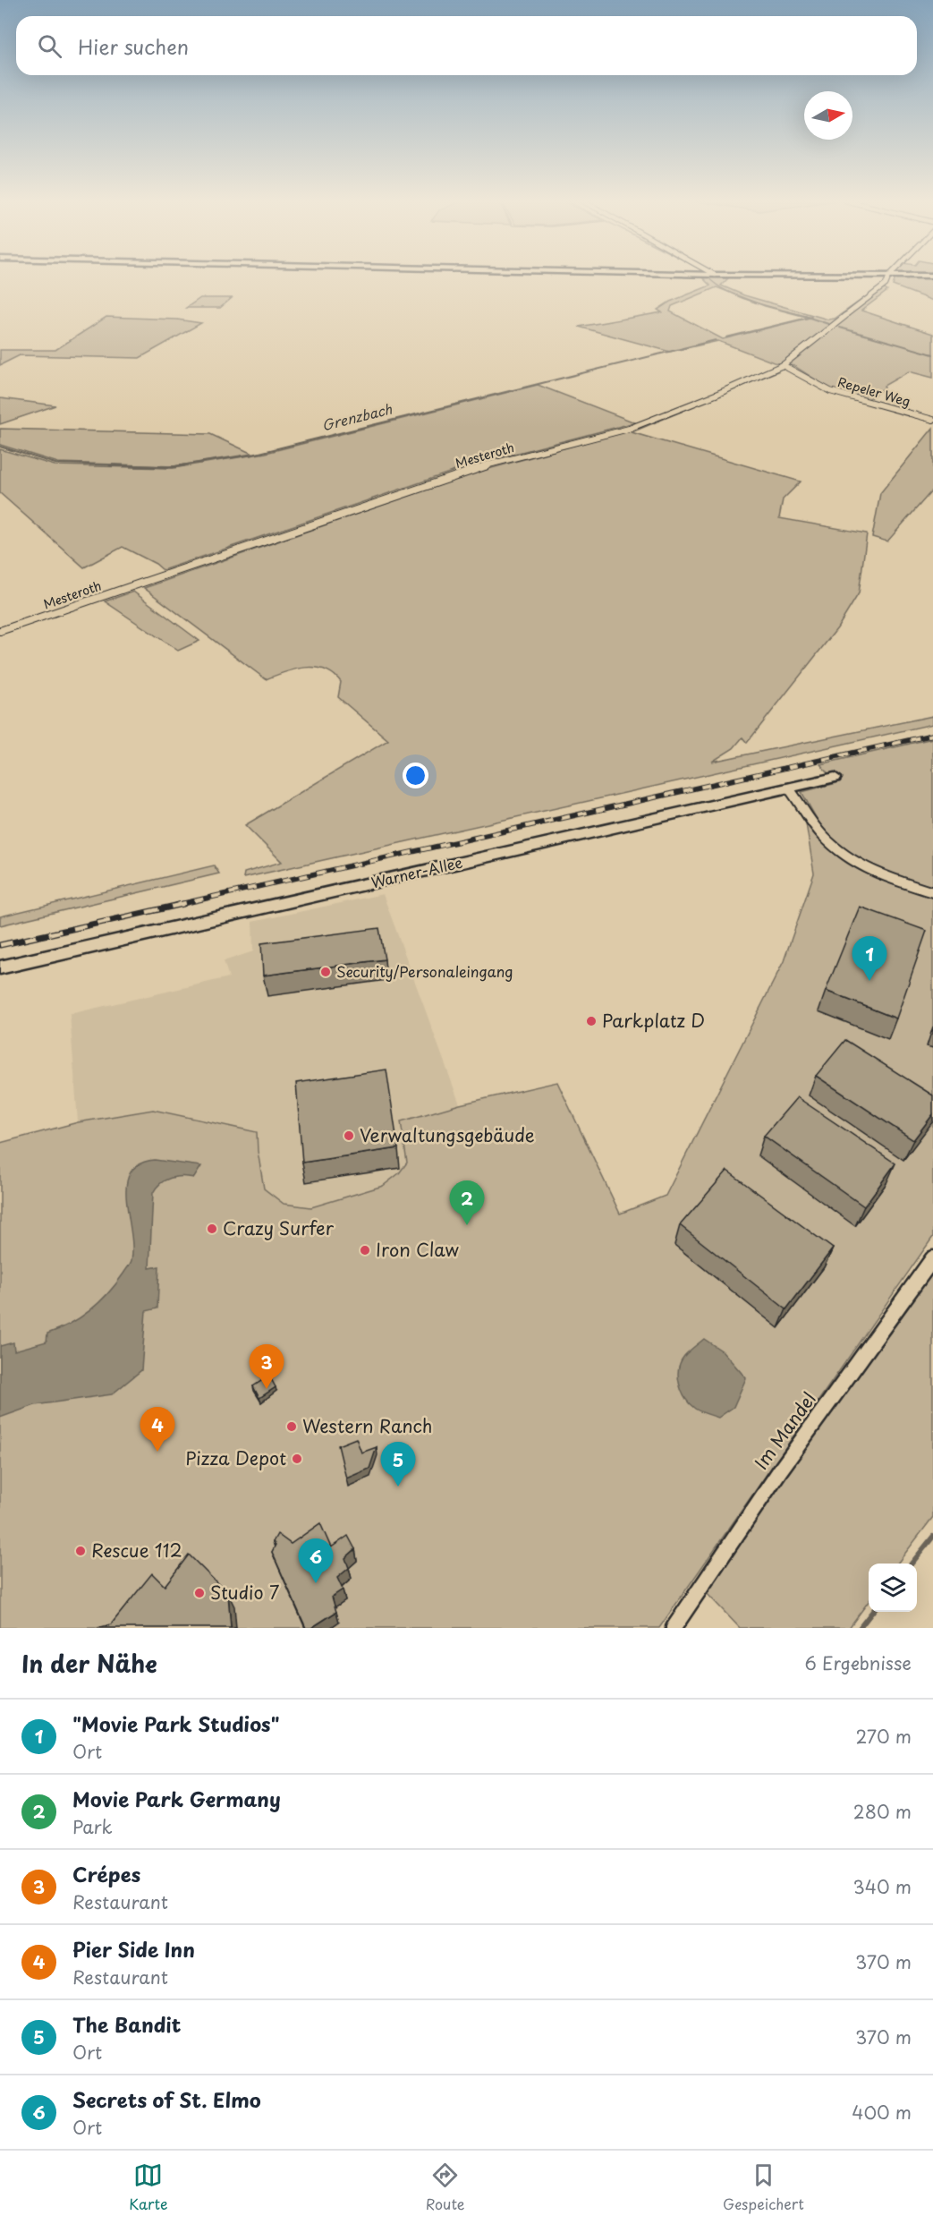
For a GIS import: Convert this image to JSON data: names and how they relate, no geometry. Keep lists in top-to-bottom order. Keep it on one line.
{"streets":{"main road":["Warner-Allee"],"street":["Repeler Weg","Mesteroth","Im Mandel"]},"crossings":[["Repeler Weg","Mesteroth"]],"water":["Grenzbach"],"places":["Security/Personaleingang","Parkplatz D","Verwaltungsgebäude","Crazy Surfer","Iron Claw","Western Ranch","Pizza Depot","Rescue 112","Studio 7"],"north":"right","page":{"search":"Hier suchen","pins":["1","2","3","4","5","6"],"heading":["In der Nähe","6 Ergebnisse"],"list":[{"mark":"1","name":"\"Movie Park Studios\"","note":"Ort","value":"270 m"},{"mark":"2","name":"Movie Park Germany","note":"Park","value":"280 m"},{"mark":"3","name":"Crépes","note":"Restaurant","value":"340 m"},{"mark":"4","name":"Pier Side Inn","note":"Restaurant","value":"370 m"},{"mark":"5","name":"The Bandit","note":"Ort","value":"370 m"},{"mark":"6","name":"Secrets of St. Elmo","note":"Ort","value":"400 m"}],"nav":["Karte","Route","Gespeichert"]}}
